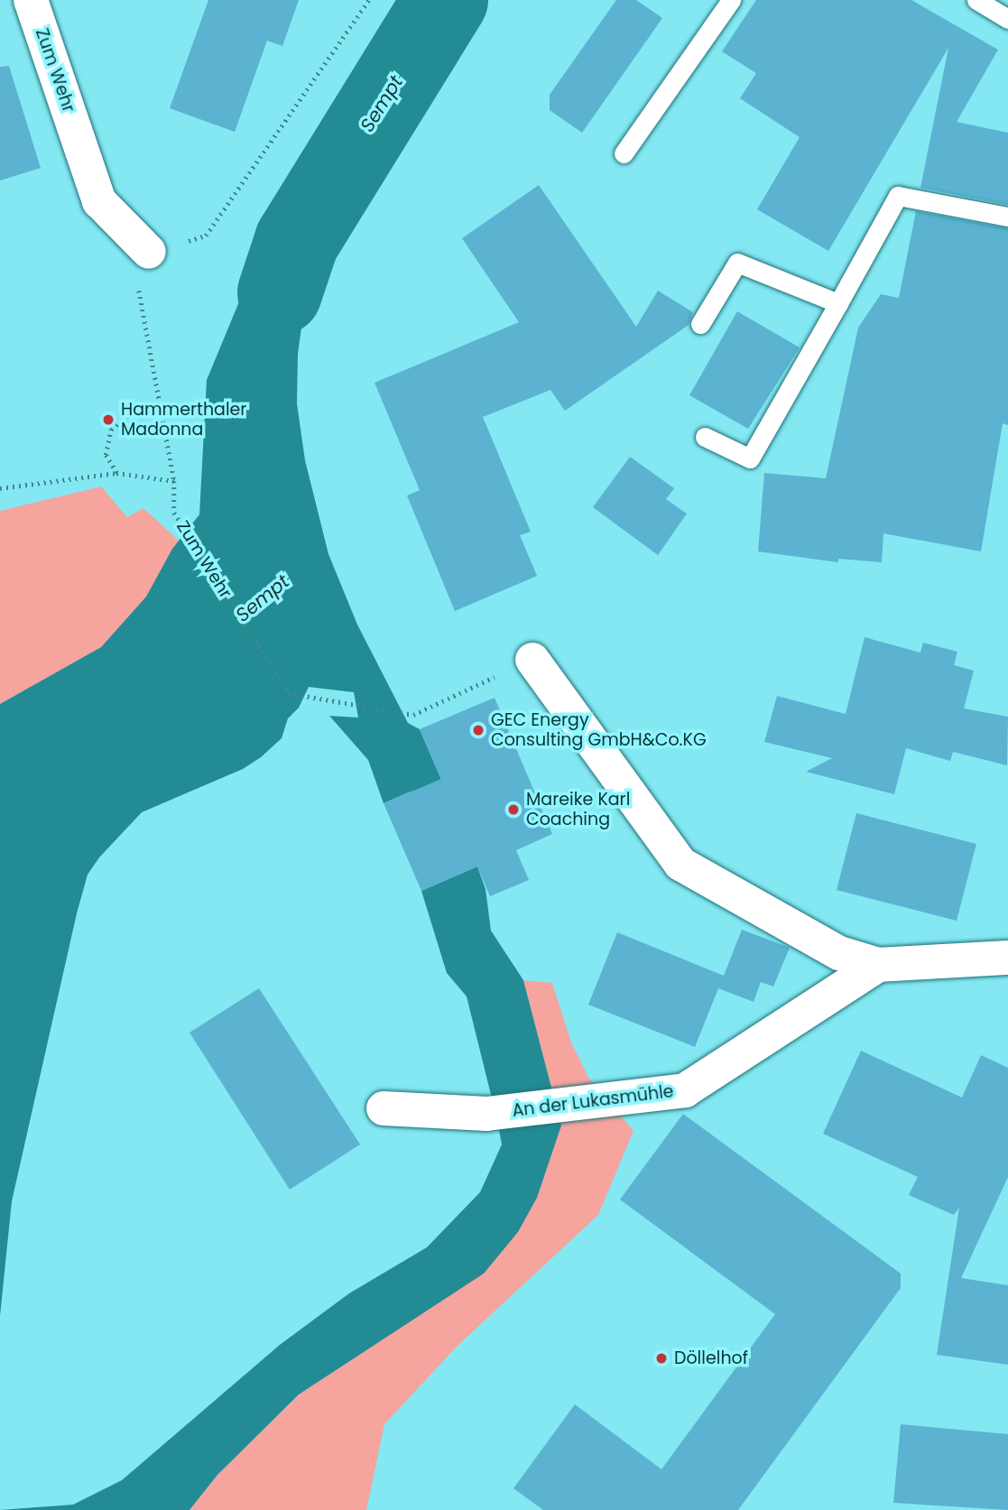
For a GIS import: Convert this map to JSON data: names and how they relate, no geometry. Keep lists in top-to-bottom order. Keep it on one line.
{"streets":{"street":["Zum Wehr","An der Lukasmühle"]},"crossings":[["Zum Wehr","An der Lukasmühle"]],"water":["Sempt"],"places":["Hammerthaler Madonna","GEC Energy Consulting GmbH&Co.KG","Mareike Karl Coaching","Döllelhof"]}
